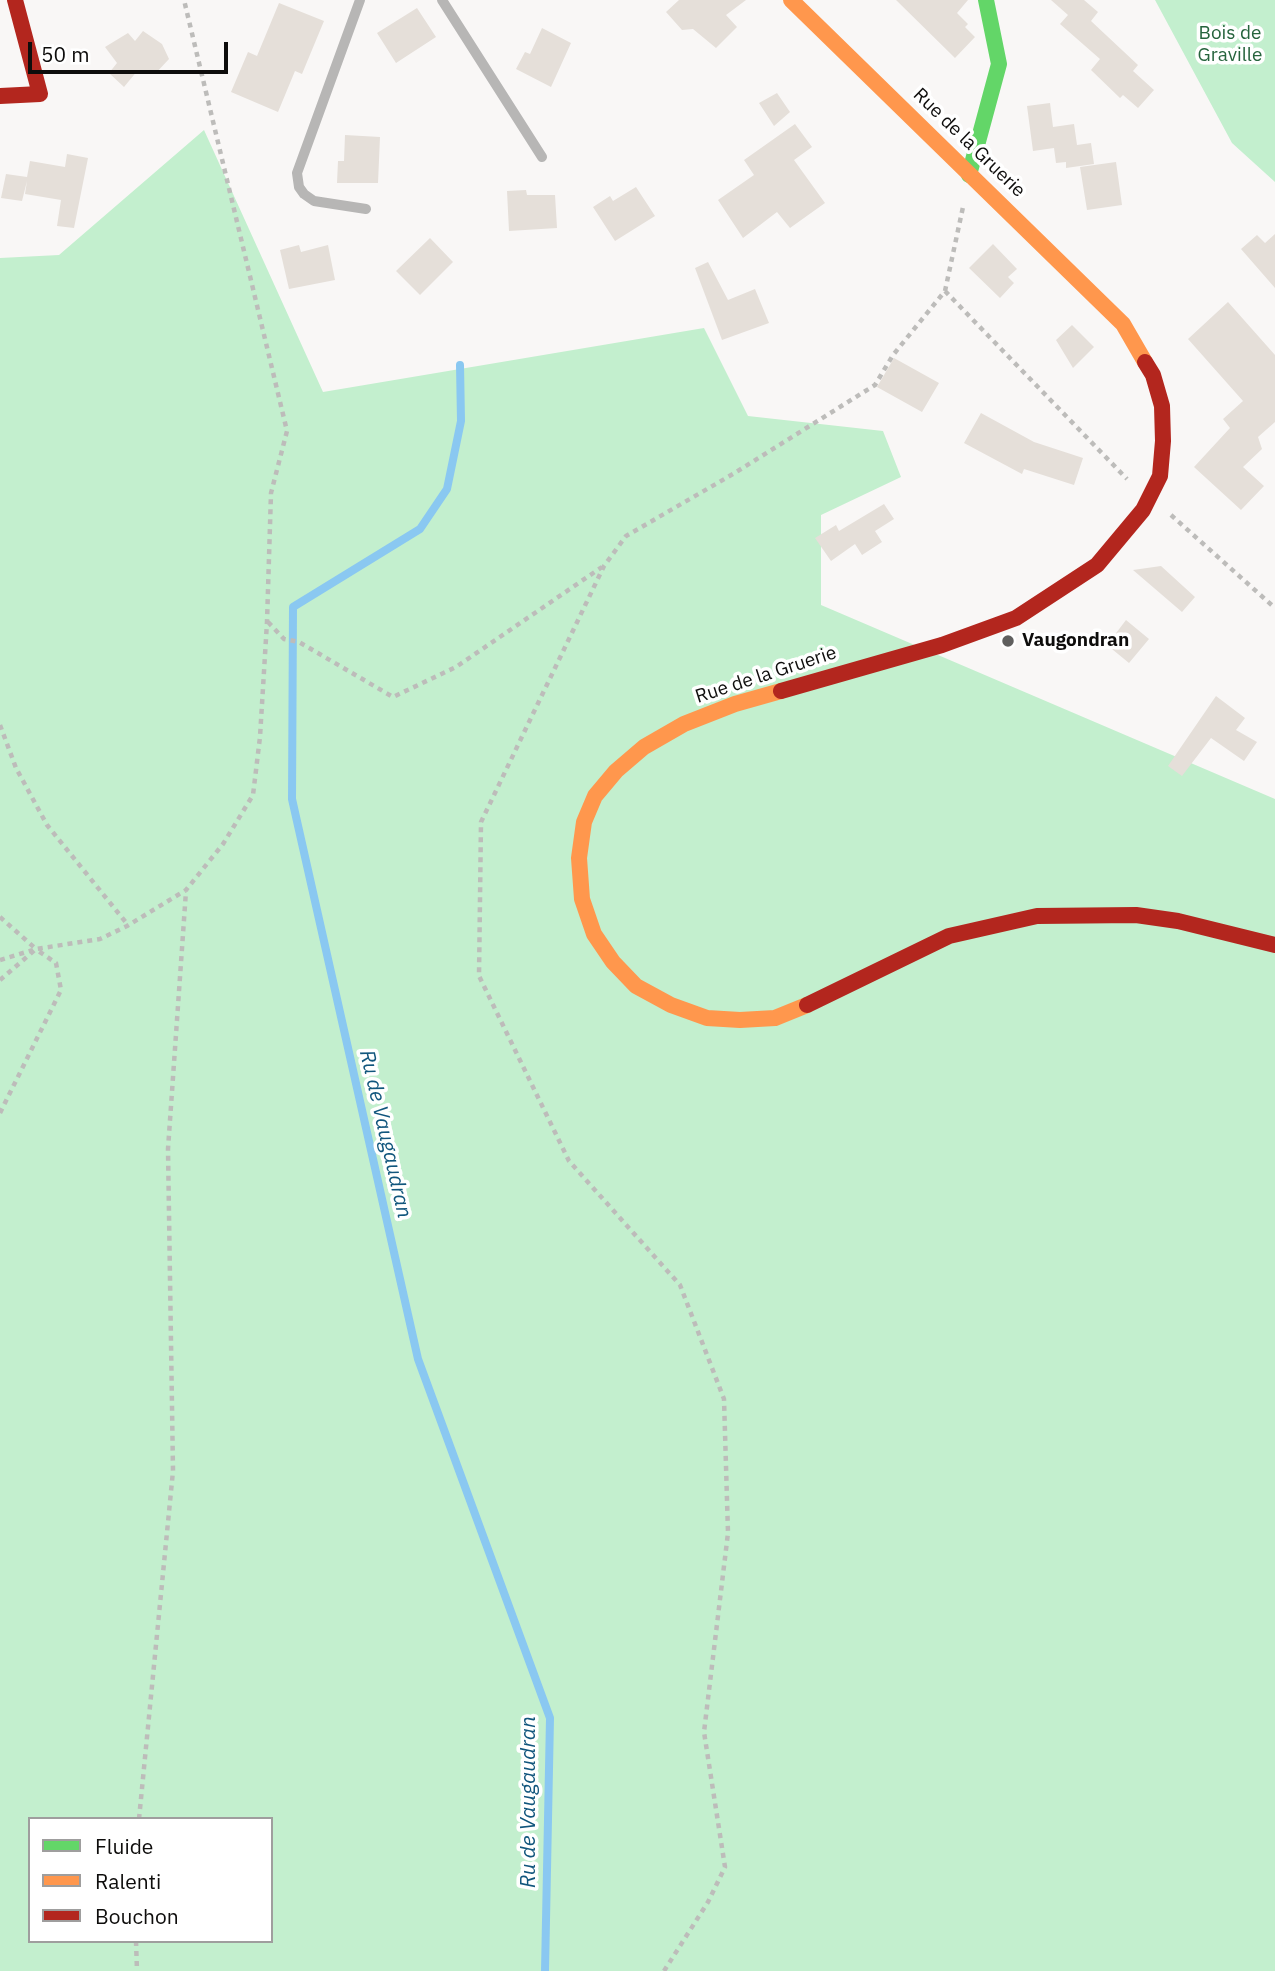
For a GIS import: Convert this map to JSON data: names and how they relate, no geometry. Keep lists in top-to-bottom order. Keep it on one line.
{"streets":{"street":["Rue de la Gruerie"]},"water":["Ru de Vaugaudran"],"parks":["Bois de Graville"],"places":["Vaugondran"],"legend":["Fluide","Ralenti","Bouchon"],"scale_bar":"50 m"}
